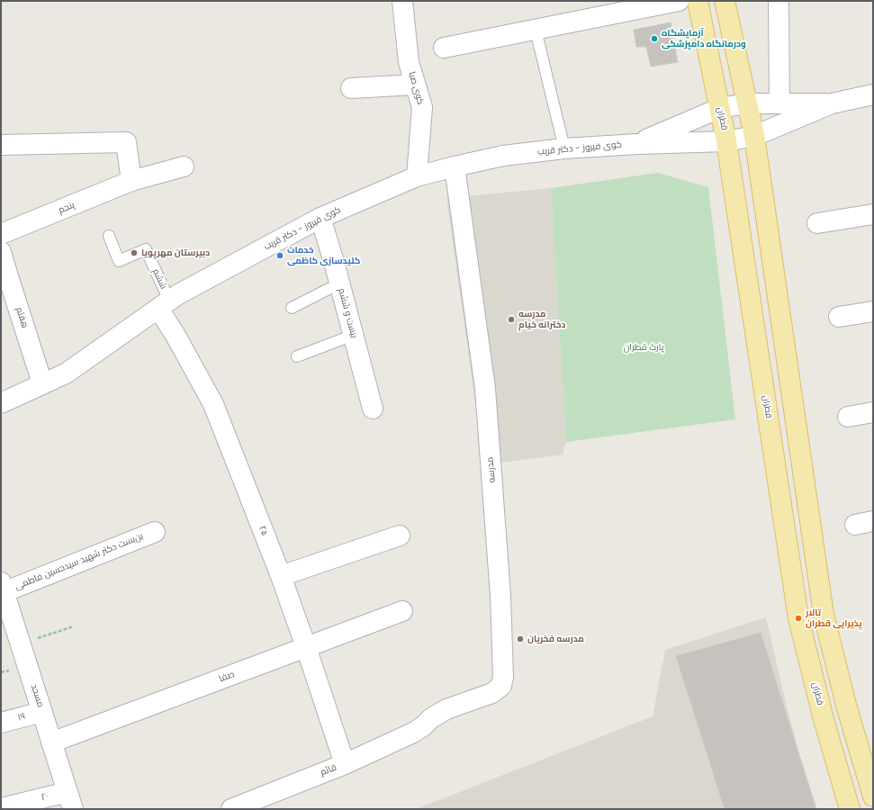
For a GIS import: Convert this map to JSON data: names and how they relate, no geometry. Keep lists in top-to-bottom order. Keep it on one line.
{"streets":{"main road":["قطران"],"street":["کوی صبا","کوی فیروز - دکتر قریب","پنجم","بیست و ششم","هفتم","مدرسه","۲۵","بن‌بست دکتر شهید سیدحسین فاطمی","صفا","مسجد","۱۹","قائم","۲۰"],"lane":["ششم"]},"crossings":[["کوی صبا","کوی فیروز - دکتر قریب"],["قطران","کوی فیروز - دکتر قریب"],["کوی فیروز - دکتر قریب","ششم"],["کوی فیروز - دکتر قریب","بیست و ششم"],["کوی فیروز - دکتر قریب","هفتم"],["کوی فیروز - دکتر قریب","مدرسه"],["کوی فیروز - دکتر قریب","۲۵"],["ششم","۲۵"],["مدرسه","قائم"],["۲۵","صفا"],["۲۵","قائم"],["بن‌بست دکتر شهید سیدحسین فاطمی","مسجد"],["صفا","مسجد"],["مسجد","۱۹"],["مسجد","۲۰"]],"parks":["پارک قطران"],"places":["آزمایشگاه ودرمانگاه دامپزشکی","دبیرستان مهرپویا","خدمات کلیدسازی کاظمی","مدرسه دخترانه خیام","تالار پذیرایی قطران","مدرسه فخریان"]}
